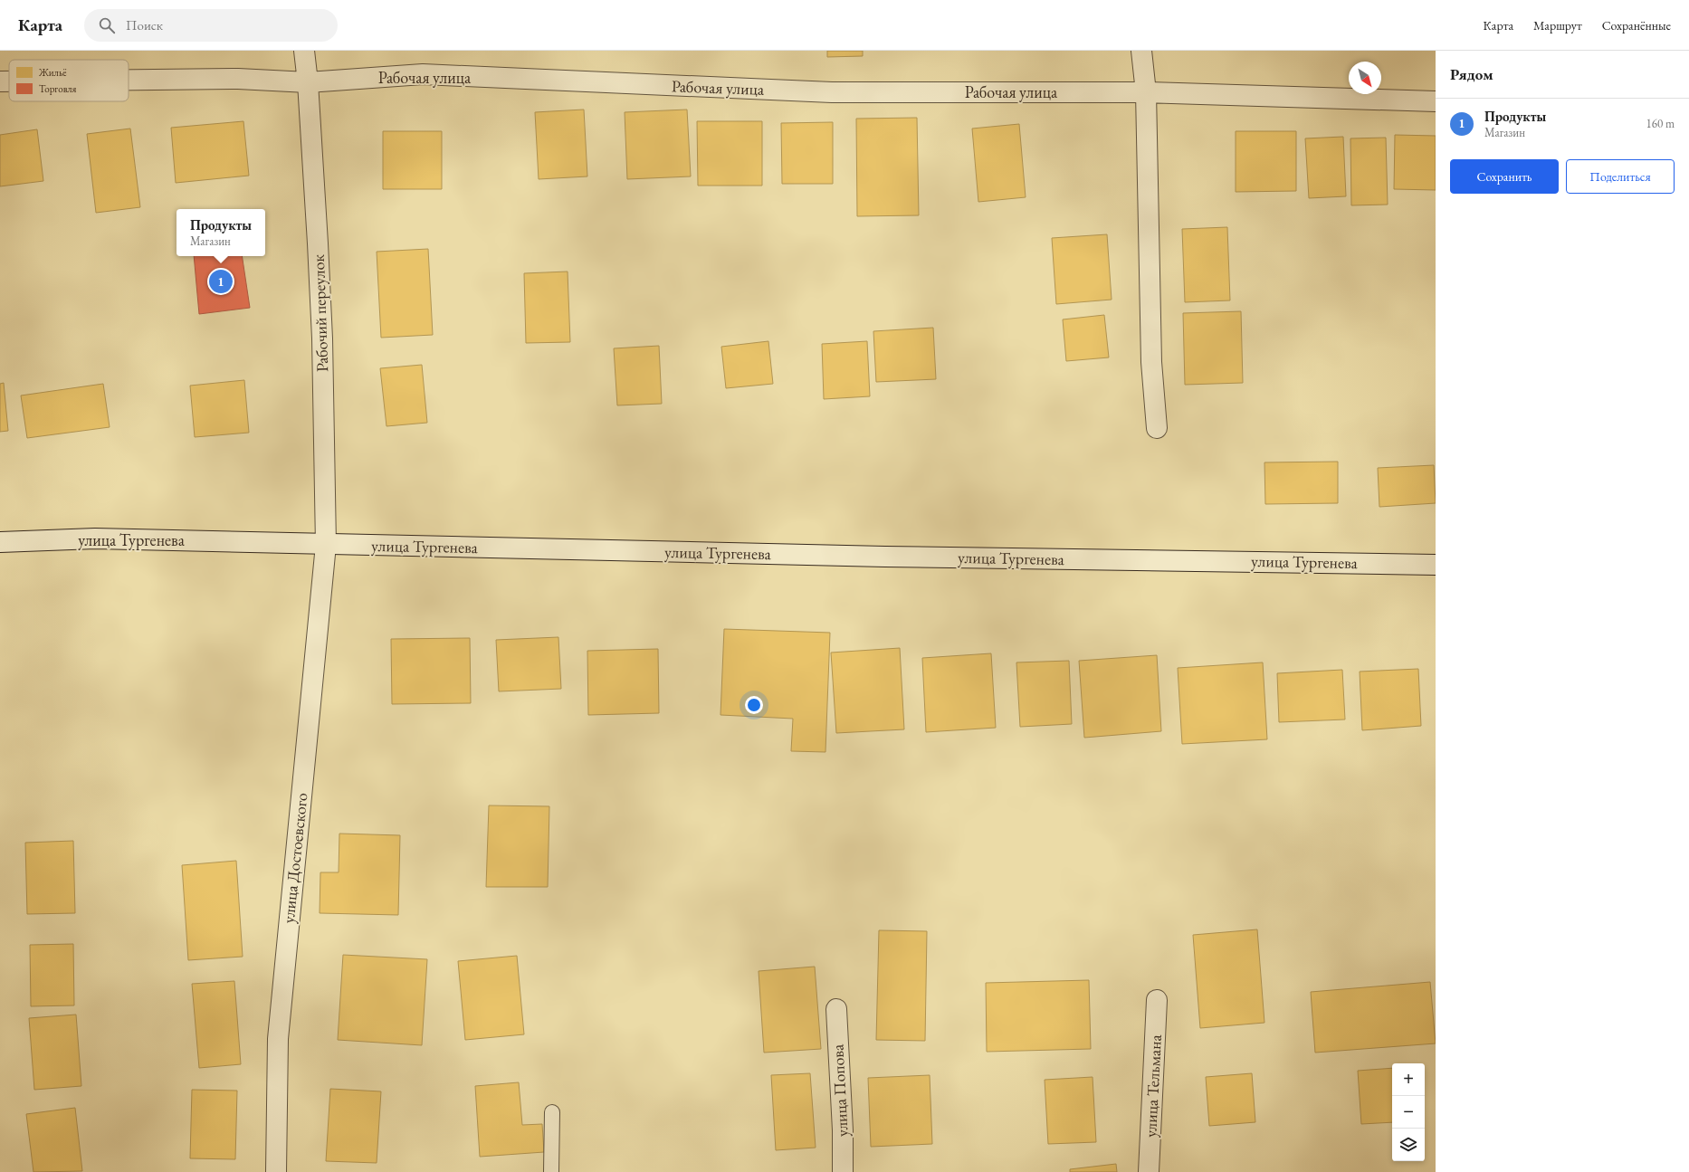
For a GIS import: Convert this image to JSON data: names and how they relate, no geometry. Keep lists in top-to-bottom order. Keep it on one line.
{"streets":{"street":["Рабочая улица","Рабочий переулок","улица Тургенева","улица Достоевского","улица Тельмана","улица Попова"]},"crossings":[["Рабочая улица","Рабочий переулок"],["Рабочий переулок","улица Тургенева"],["Рабочий переулок","улица Достоевского"],["улица Тургенева","улица Достоевского"]],"legend":["Жильё","Торговля"],"north":"bottom right","page":{"header":"Карта","search":"Поиск","nav":["Карта","Маршрут","Сохранённые"],"heading":"Рядом","list":[{"mark":"1","name":"Продукты","note":"Магазин","value":"160 m"}],"buttons":["Сохранить","Поделиться"],"popup":["Продукты","Магазин"],"pins":"1","map_buttons":["+","−"]}}
